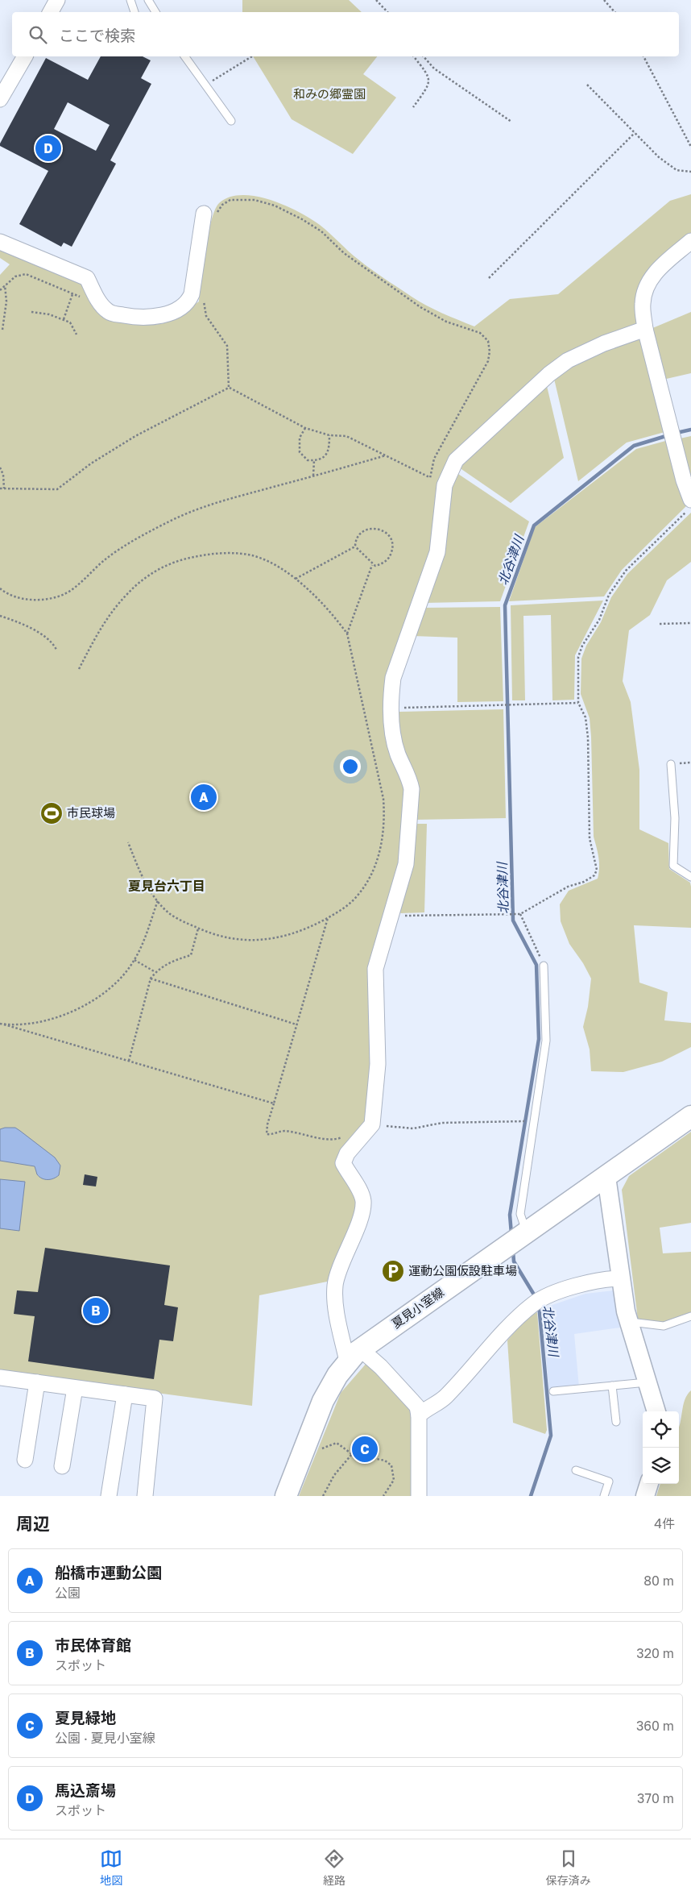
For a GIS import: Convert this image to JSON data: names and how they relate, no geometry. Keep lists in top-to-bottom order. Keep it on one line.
{"streets":{"main road":["夏見小室線"]},"districts":["夏見台六丁目"],"water":["北谷津川"],"parks":["和みの郷霊園"],"places":{"sports":["市民球場"],"parking":["運動公園仮設駐車場"]},"page":{"search":"ここで検索","pins":["D","A","B","C"],"heading":["周辺","4件"],"list":[{"mark":"A","name":"船橋市運動公園","note":"公園","value":"80 m"},{"mark":"B","name":"市民体育館","note":"スポット","value":"320 m"},{"mark":"C","name":"夏見緑地","note":"公園 · 夏見小室線","value":"360 m"},{"mark":"D","name":"馬込斎場","note":"スポット","value":"370 m"}],"nav":["地図","経路","保存済み"]}}
